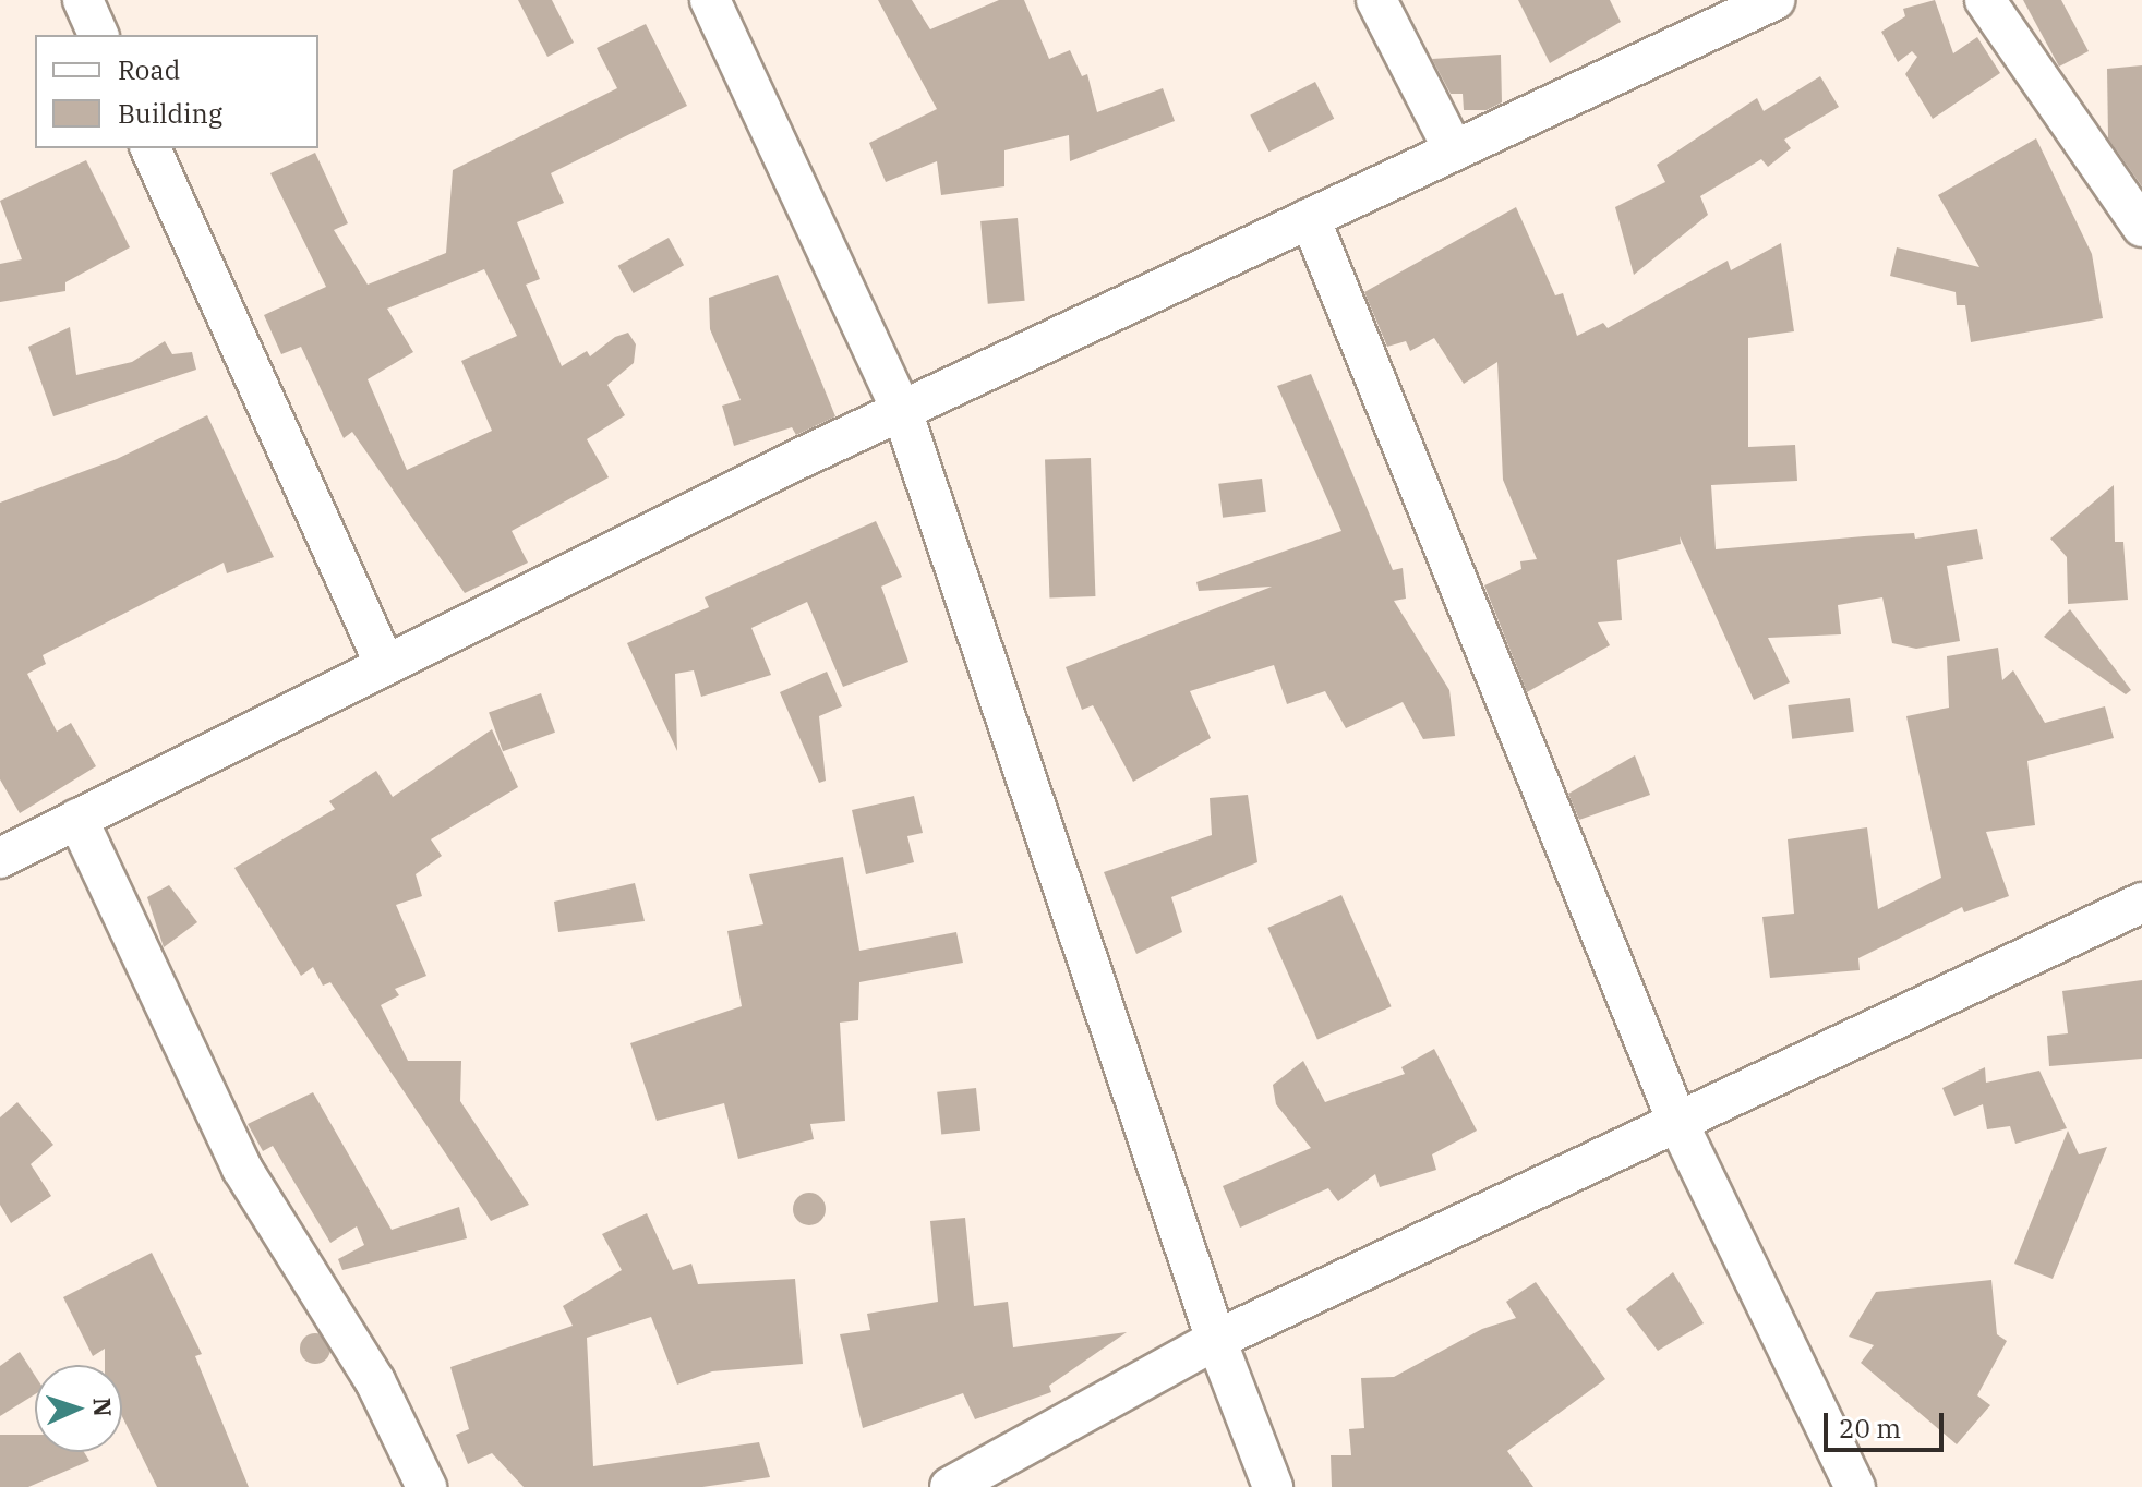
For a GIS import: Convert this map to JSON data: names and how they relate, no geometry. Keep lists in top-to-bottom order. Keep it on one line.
{"legend":["Road","Building"],"scale_bar":"20 m","north":"right"}
